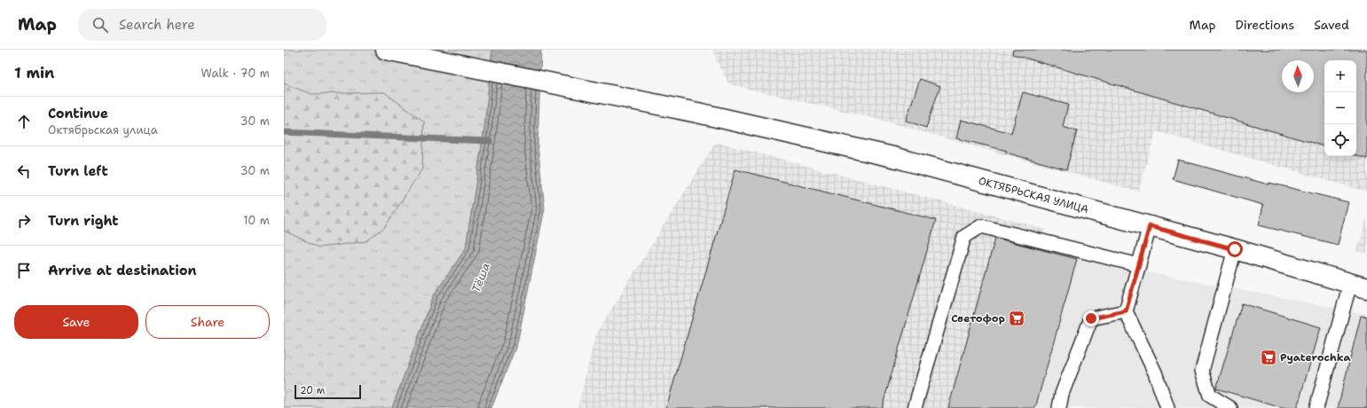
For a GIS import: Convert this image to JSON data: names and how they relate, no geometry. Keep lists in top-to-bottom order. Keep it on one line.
{"streets":{"main road":["ОКТЯБРЬСКАЯ УЛИЦА"]},"water":["Тёша"],"places":{"supermarket":["Светофор","Pyaterochka"]},"scale_bar":"20 m","north":"top","page":{"header":"Map","search":"Search here","nav":["Map","Directions","Saved"],"heading":["1 min","Walk · 70 m"],"map_buttons":["+","−"],"list":[["Continue","Октябрьская улица","30 m"],["Turn left","30 m"],["Turn right","10 m"],"Arrive at destination"],"buttons":["Save","Share"],"scale":"20 m"}}
